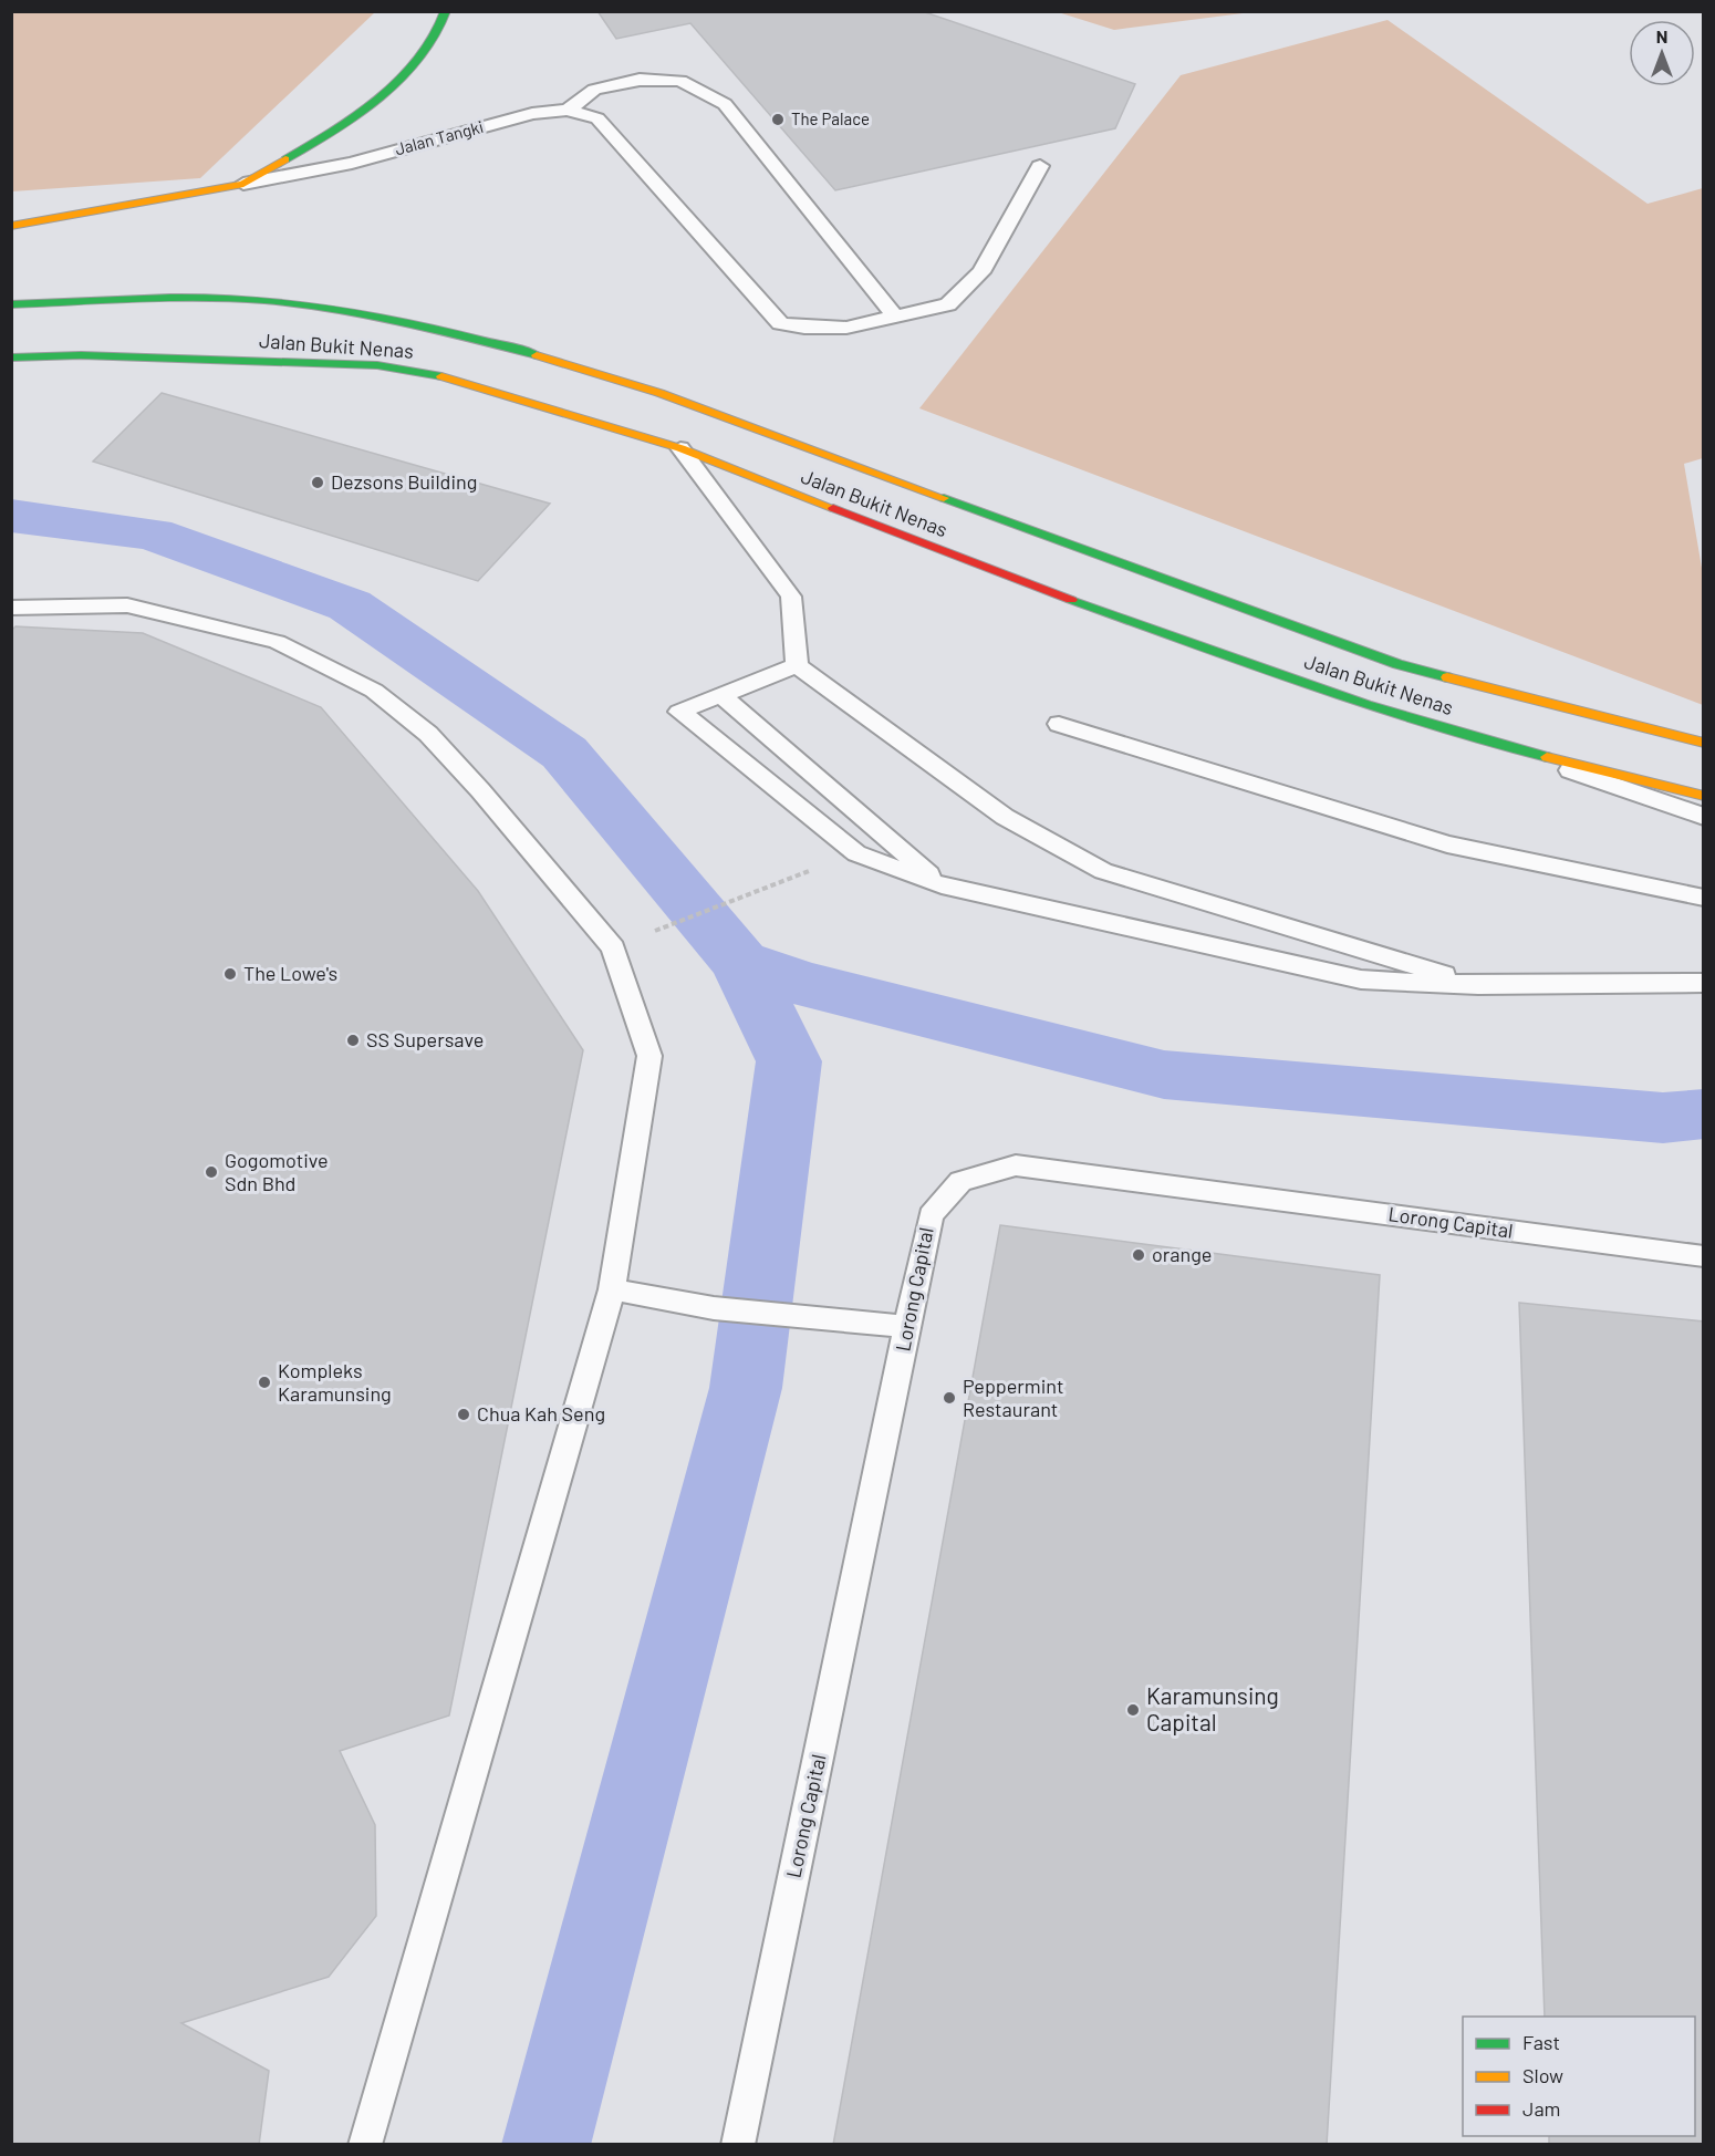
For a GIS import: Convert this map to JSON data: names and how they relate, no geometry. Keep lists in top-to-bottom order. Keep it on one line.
{"streets":{"main road":["Jalan Tangki","Jalan Bukit Nenas"],"lane":["Lorong Capital"]},"places":["The Palace","Dezsons Building","The Lowe's","SS Supersave","Gogomotive Sdn Bhd","orange","Kompleks Karamunsing","Peppermint Restaurant","Chua Kah Seng","Karamunsing Capital"],"legend":["Fast","Slow","Jam"],"north":"top"}
